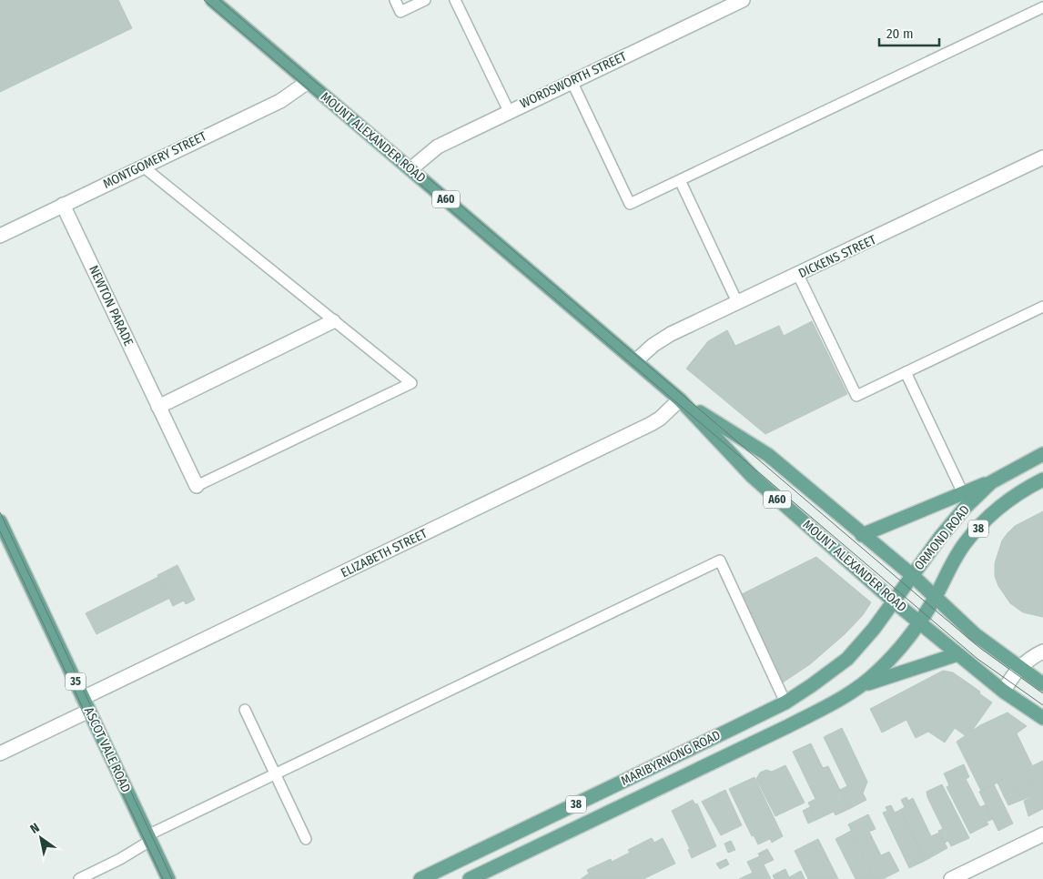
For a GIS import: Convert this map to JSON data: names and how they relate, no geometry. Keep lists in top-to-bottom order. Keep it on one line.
{"streets":{"main road":["MOUNT ALEXANDER ROAD","A60","38","ORMOND ROAD","35","ASCOT VALE ROAD","MARIBYRNONG ROAD"],"street":["WORDSWORTH STREET","MONTGOMERY STREET","DICKENS STREET","NEWTON PARADE","ELIZABETH STREET"]},"crossings":[["WORDSWORTH STREET","MOUNT ALEXANDER ROAD"],["MOUNT ALEXANDER ROAD","MONTGOMERY STREET"],["MOUNT ALEXANDER ROAD","DICKENS STREET"],["MOUNT ALEXANDER ROAD","ORMOND ROAD"],["MOUNT ALEXANDER ROAD","ELIZABETH STREET"],["MOUNT ALEXANDER ROAD","MARIBYRNONG ROAD"],["MONTGOMERY STREET","NEWTON PARADE"],["ORMOND ROAD","MARIBYRNONG ROAD"],["ELIZABETH STREET","ASCOT VALE ROAD"]],"scale_bar":"20 m","north":"top left"}
